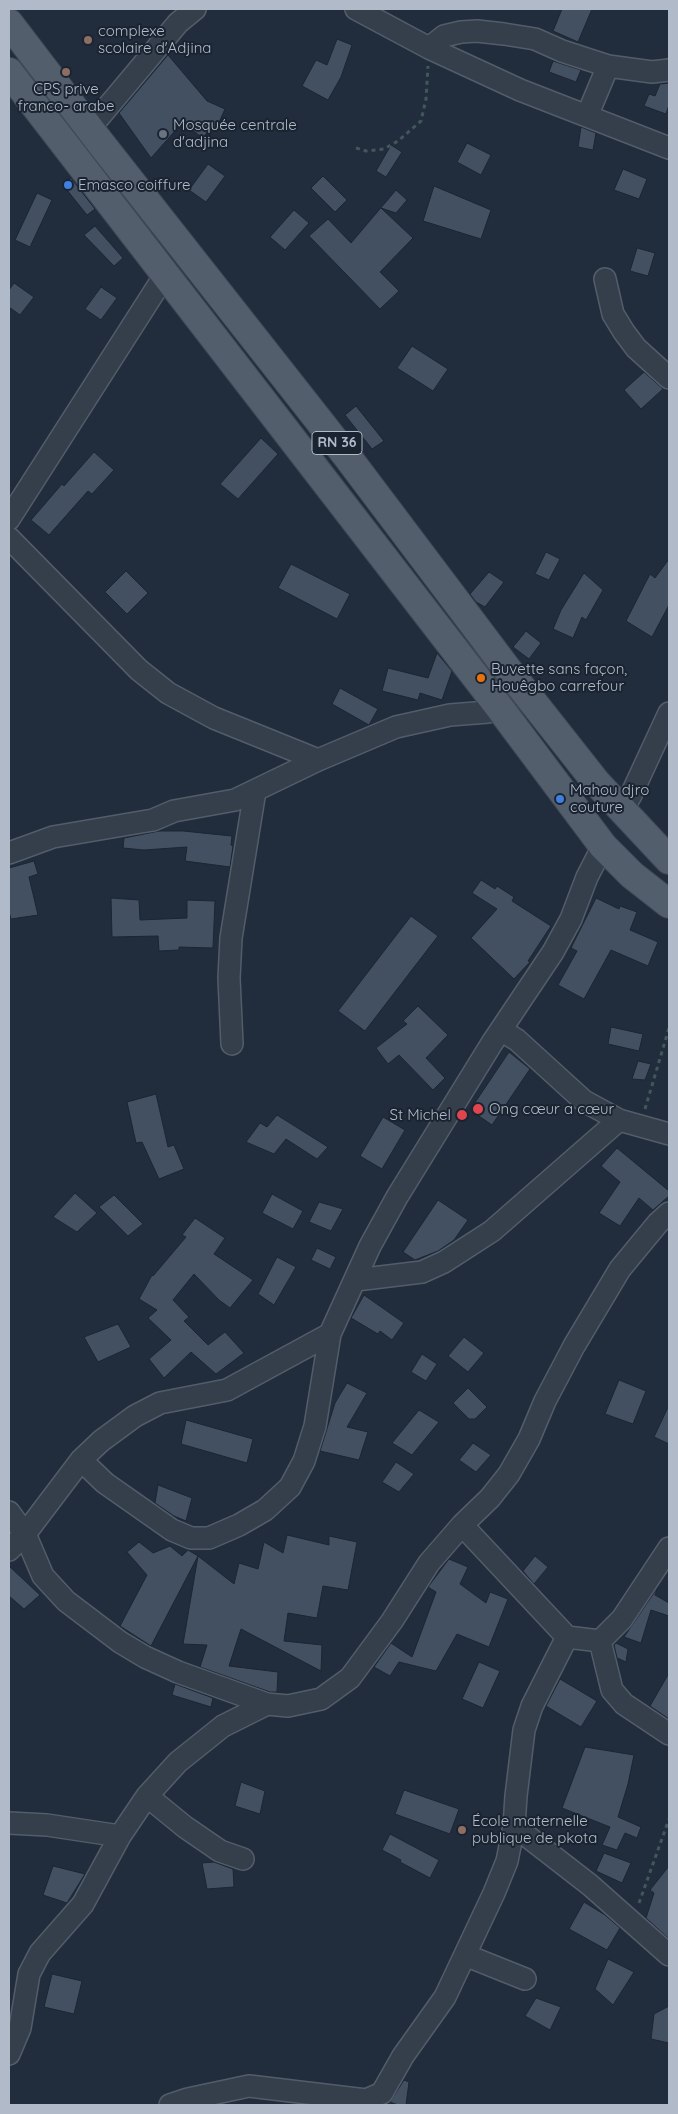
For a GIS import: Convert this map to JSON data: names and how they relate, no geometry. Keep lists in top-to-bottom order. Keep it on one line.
{"streets":{"main road":["RN 36"]},"places":["complexe scolaire d'Adjina","CPS prive franco- arabe","Mosquée centrale d'adjina","Emasco coiffure","Buvette sans façon, Houêgbo carrefour","Mahou djro couture","Ong cœur a cœur","St Michel","École maternelle publique de pkota"]}
